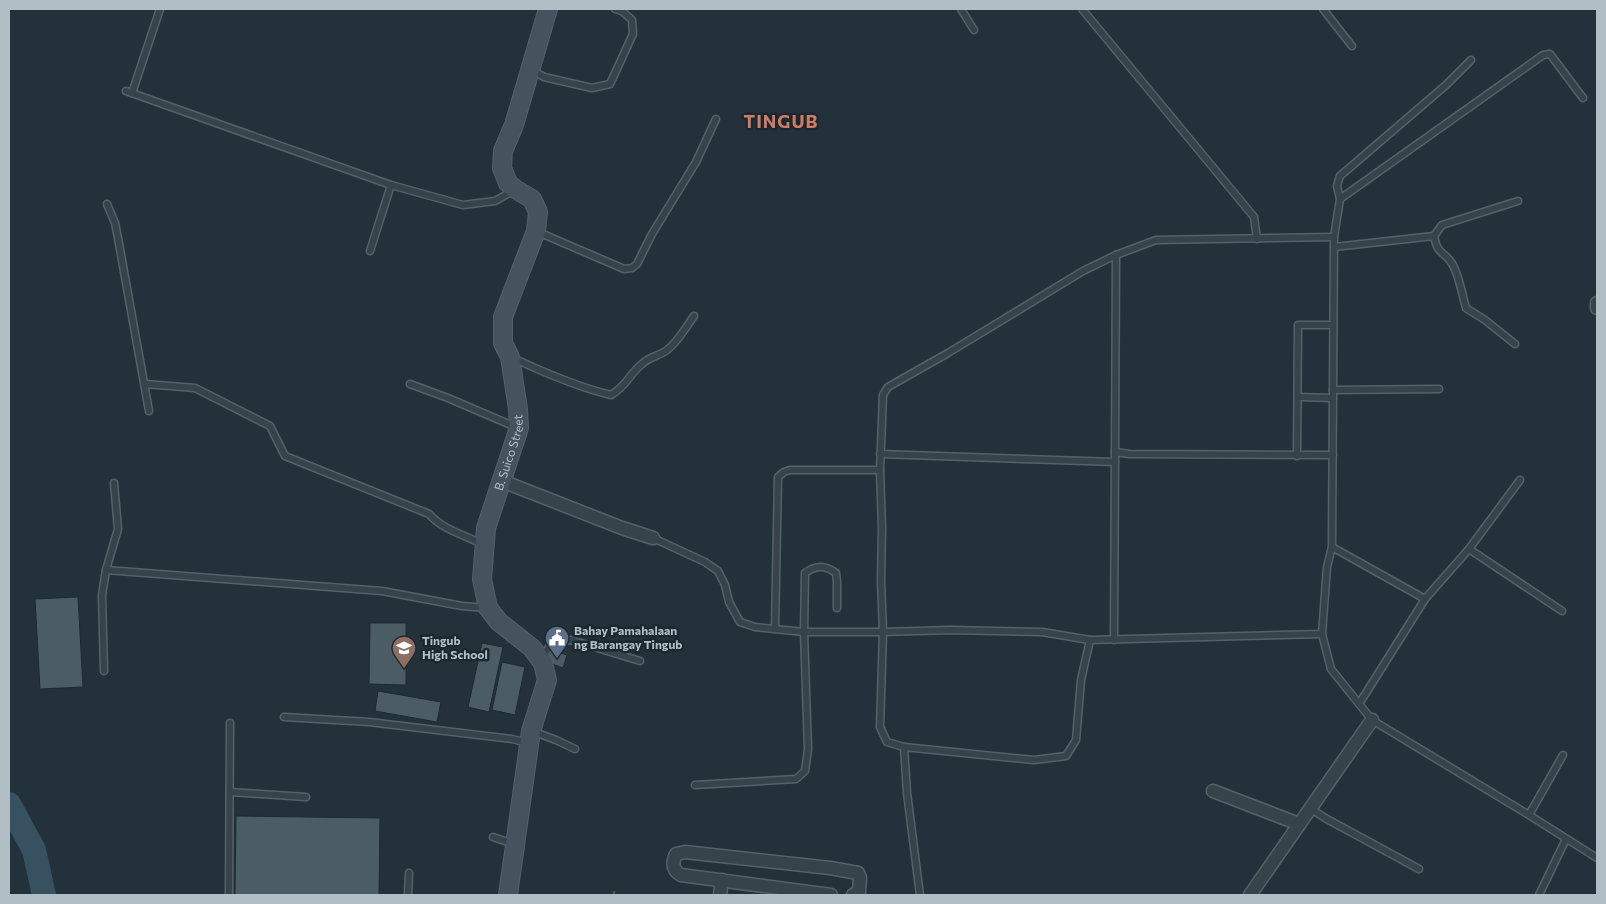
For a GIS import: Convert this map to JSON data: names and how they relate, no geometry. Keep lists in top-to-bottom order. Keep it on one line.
{"streets":{"street":["B. Suico Street"]},"districts":["TINGUB"],"places":{"public building":["Bahay Pamahalaan ng Barangay Tingub"],"school or university":["Tingub High School"]}}
